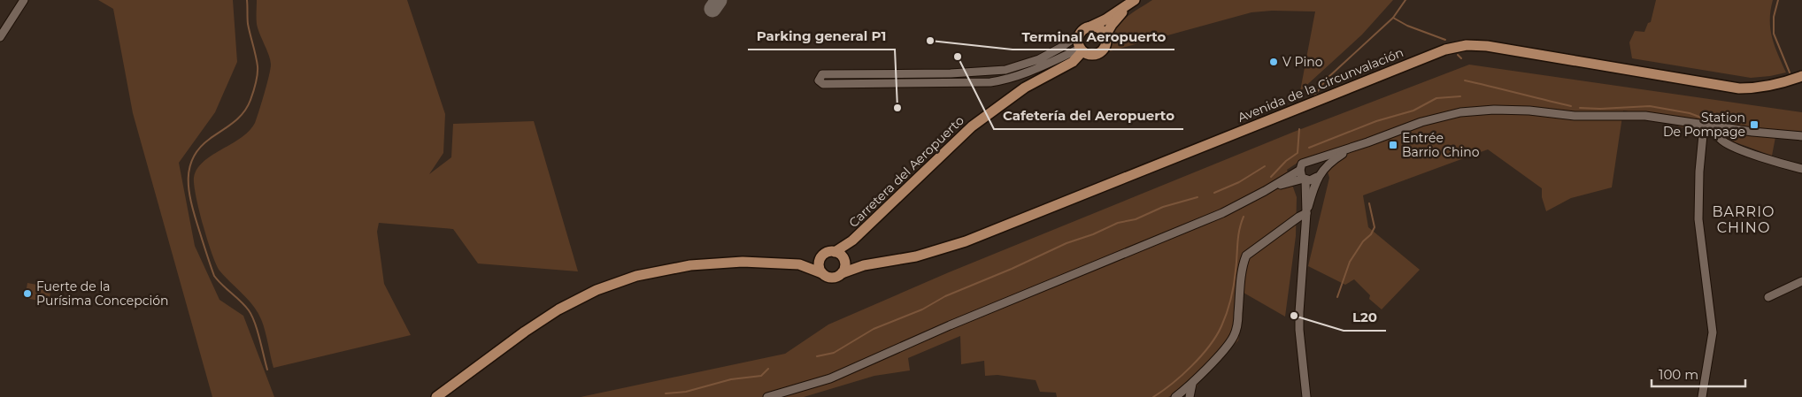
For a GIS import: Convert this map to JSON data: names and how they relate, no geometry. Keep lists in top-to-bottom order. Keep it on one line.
{"streets":{"main road":["Avenida de la Circunvalación","Carretera del Aeropuerto"]},"districts":["BARRIO CHINO"],"places":{"other":["Terminal Aeropuerto","Cafetería del Aeropuerto","V Pino","Parking general P1","Fuerte de la Purísima Concepción","L20"],"transit":["Station De Pompage","Entrée Barrio Chino"]},"scale_bar":"100 m"}
